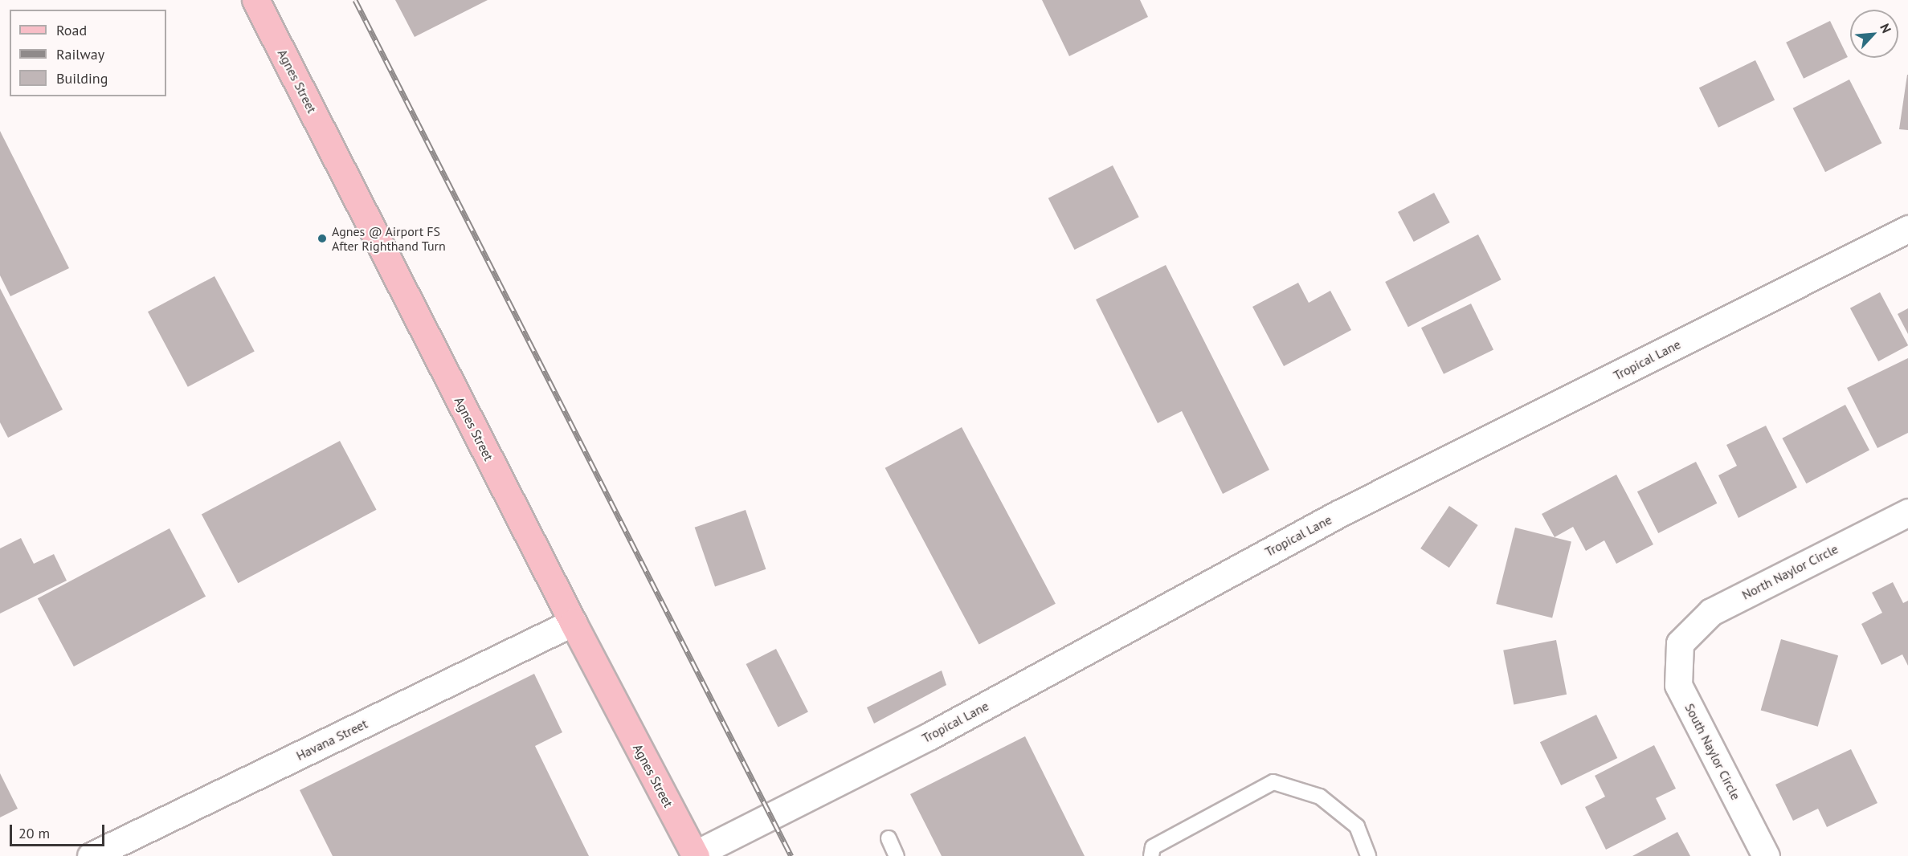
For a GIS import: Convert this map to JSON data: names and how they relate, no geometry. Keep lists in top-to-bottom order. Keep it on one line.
{"streets":{"main road":["Agnes Street"],"street":["Tropical Lane","North Naylor Circle","Havana Street","South Naylor Circle"]},"crossings":[["Agnes Street","Tropical Lane"],["Agnes Street","Havana Street"],["North Naylor Circle","South Naylor Circle"]],"places":["Agnes @ Airport FS After Righthand Turn"],"legend":["Road","Railway","Building"],"scale_bar":"20 m","north":"top right"}
